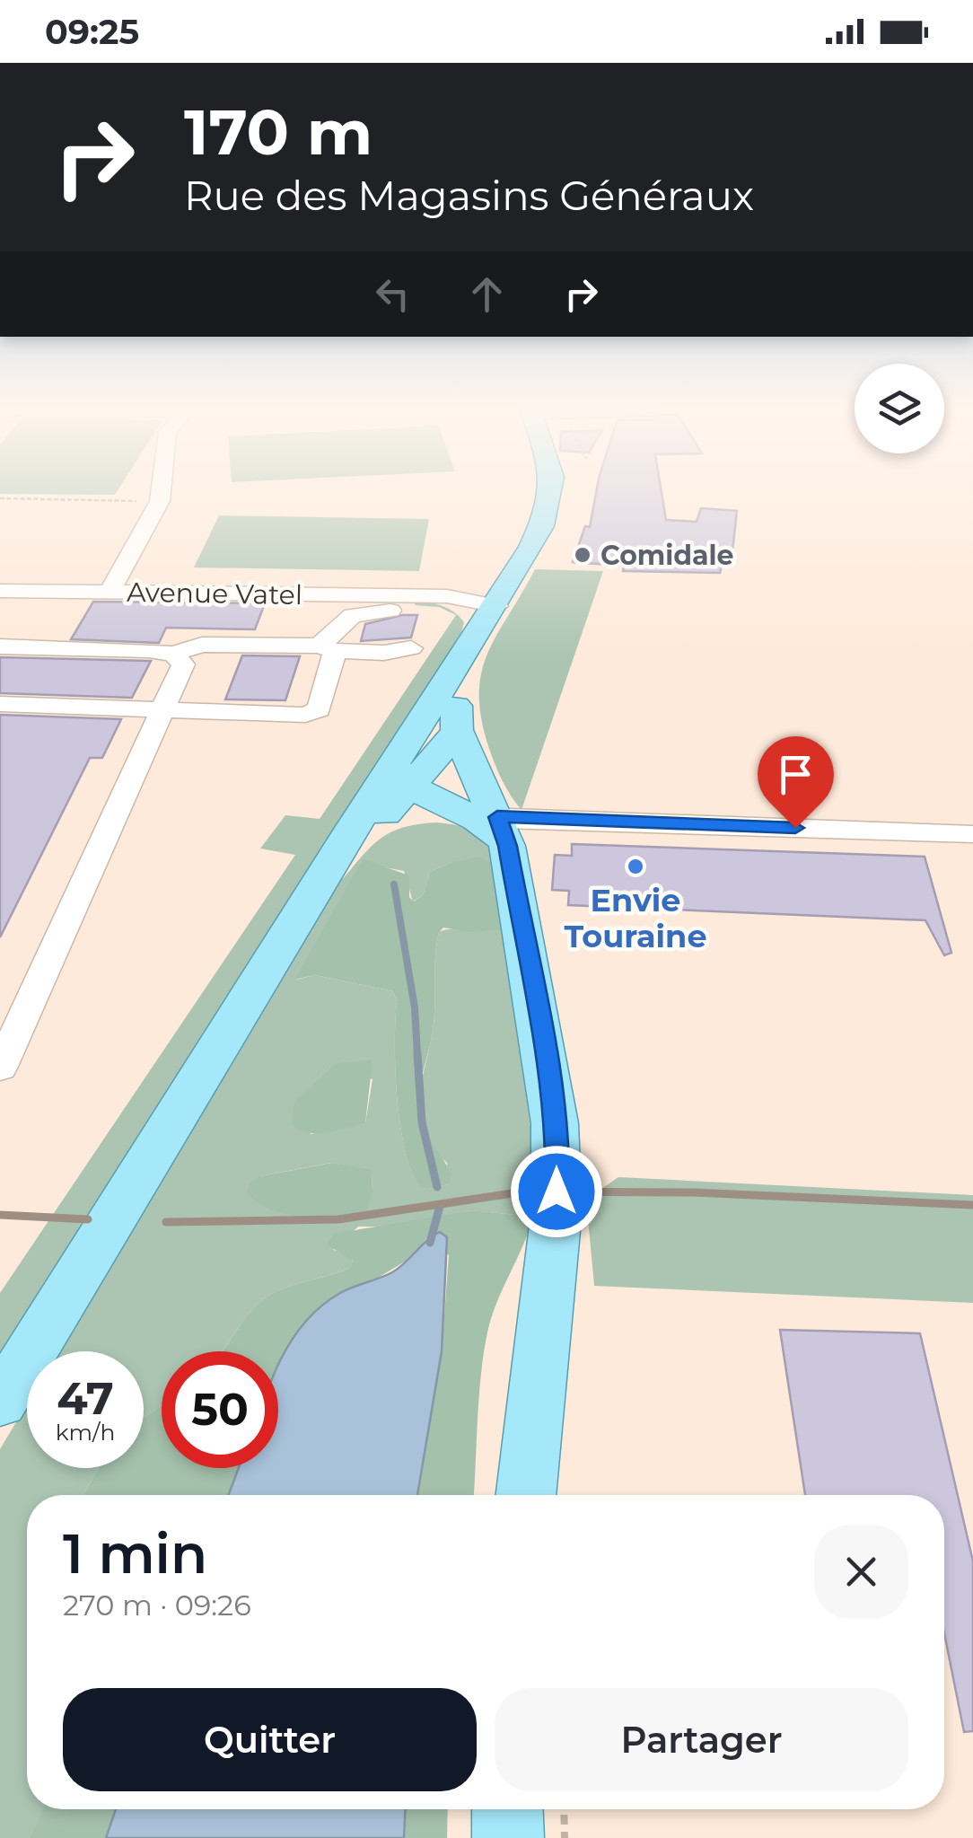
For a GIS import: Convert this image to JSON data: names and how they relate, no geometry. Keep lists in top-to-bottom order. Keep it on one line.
{"streets":{"street":["Avenue Vatel"]},"places":["Comidale","Envie Touraine"],"page":{"status":"09:25","turn":["170 m","Rue des Magasins Généraux"],"speed":"47 km/h","limit":"50","heading":["1 min","270 m · 09:26"],"buttons":["Quitter","Partager"]}}
